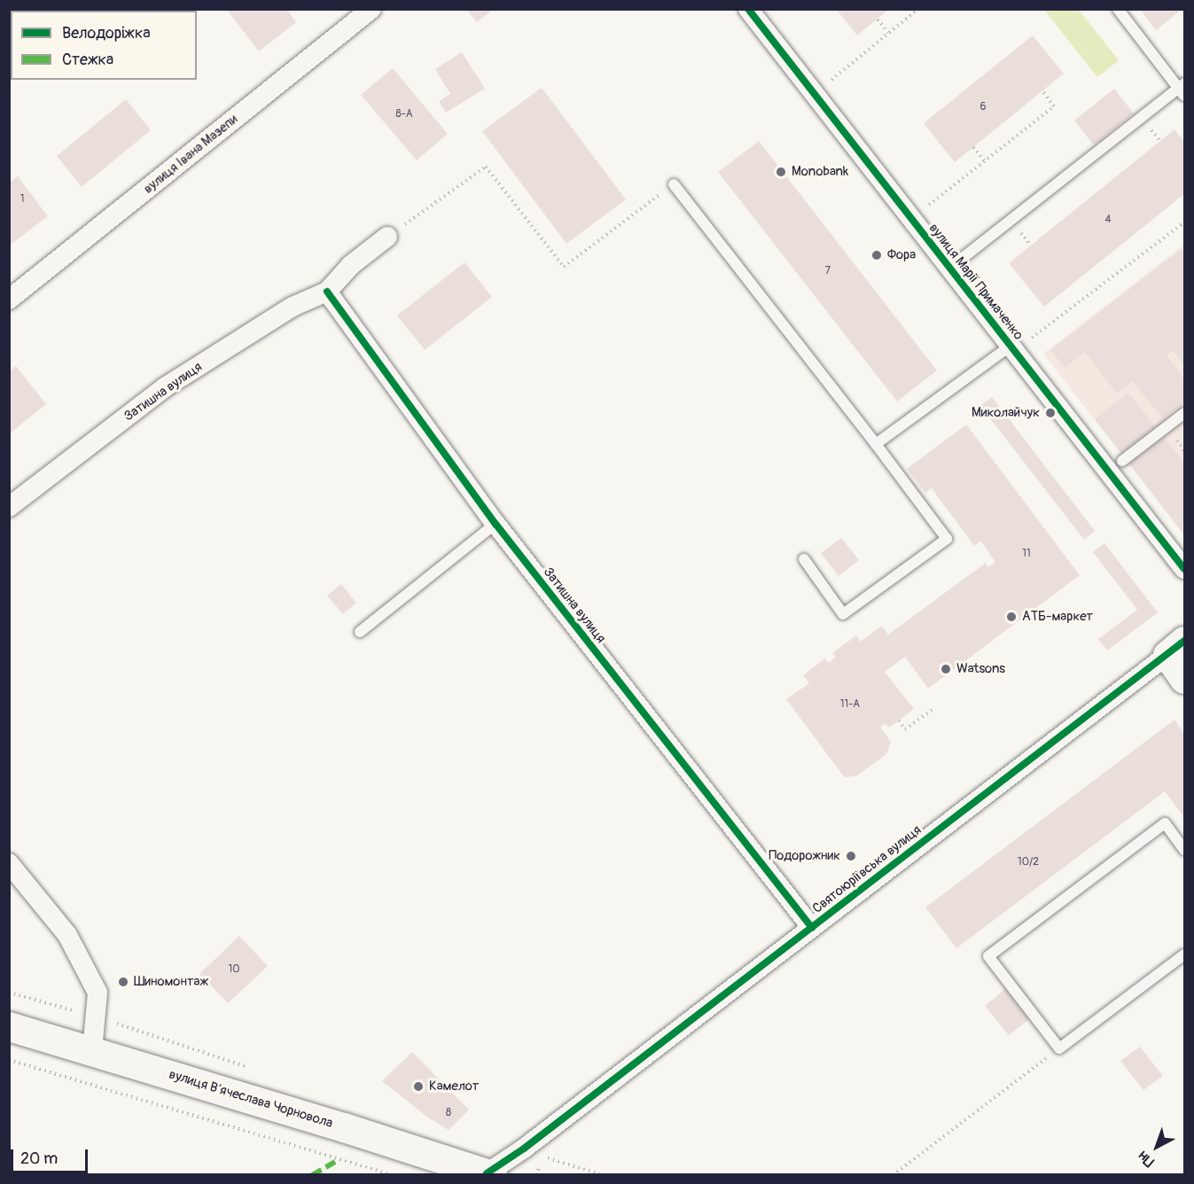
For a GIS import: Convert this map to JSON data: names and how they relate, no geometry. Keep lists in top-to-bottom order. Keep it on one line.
{"streets":{"street":["вулиця Івана Мазепи","вулиця Марії Примаченко","Затишна вулиця","Святоюріївська вулиця","вулиця Вʼячеслава Чорновола"]},"crossings":[["Затишна вулиця","Святоюріївська вулиця"],["Святоюріївська вулиця","вулиця Вʼячеслава Чорновола"]],"places":["Monobank","Фора","Миколайчук","АТБ-маркет","Watsons","Подорожник","Шиномонтаж","Камелот"],"house_numbers":["6","8-А","1","4","7","11","11-А","10/2","10","8"],"legend":["Велодоріжка","Стежка"],"scale_bar":"20 m","north":"bottom left"}
